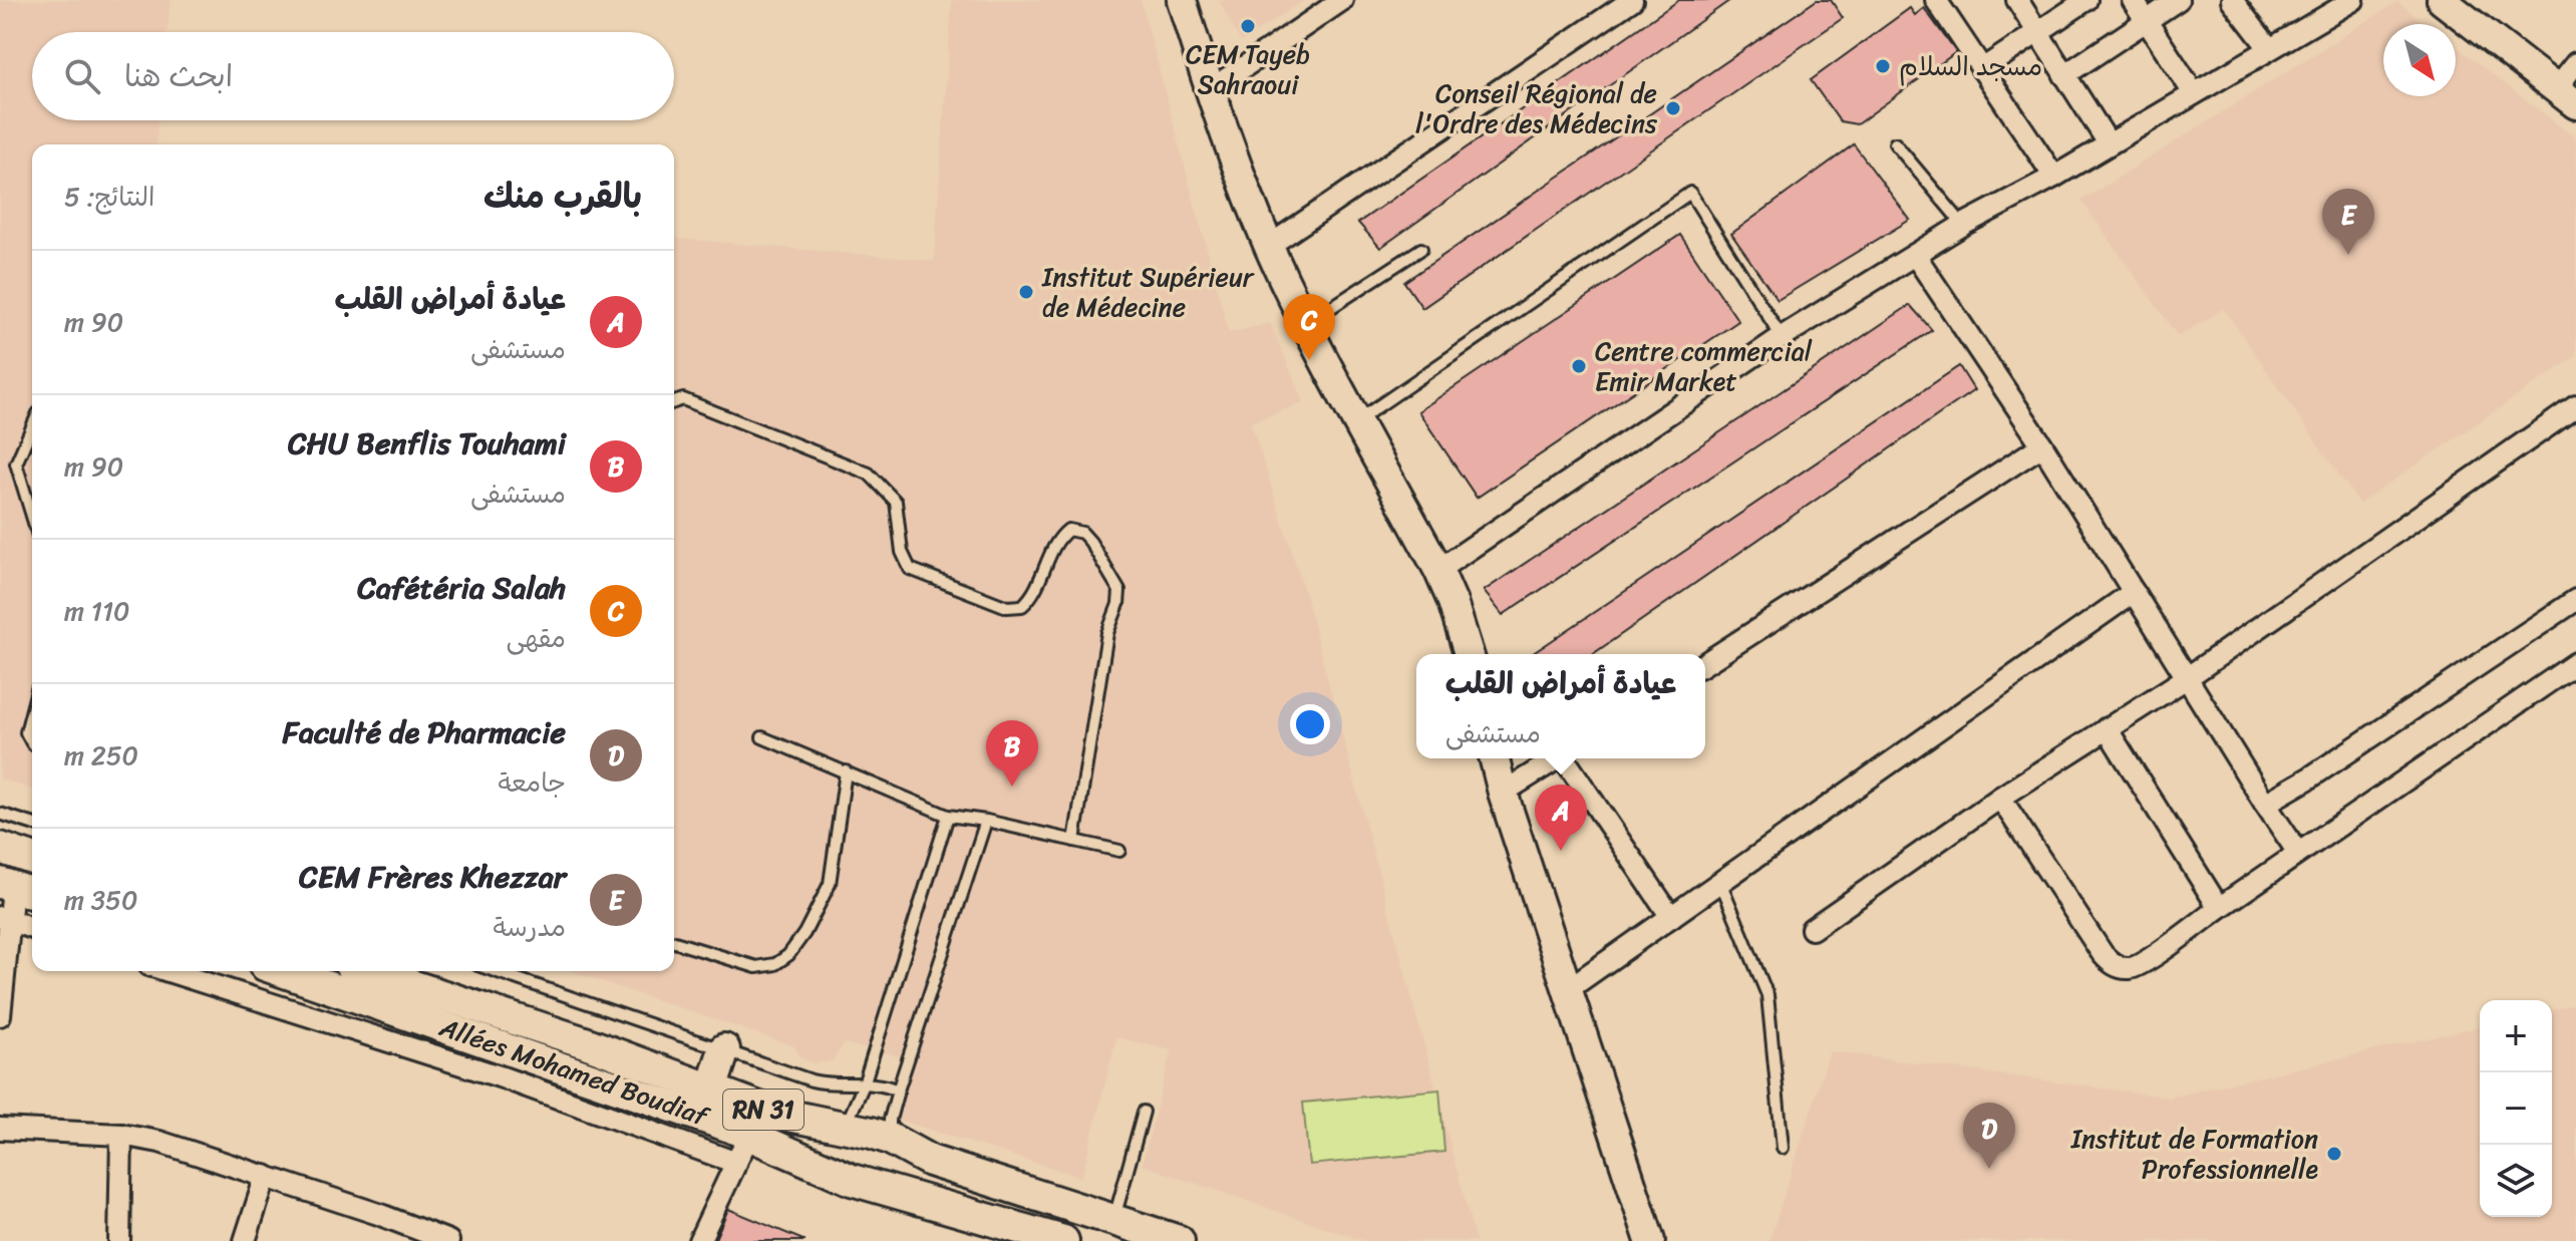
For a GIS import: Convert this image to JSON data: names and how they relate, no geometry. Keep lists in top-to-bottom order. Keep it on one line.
{"streets":{"main road":["Allées Mohamed Boudiaf","RN 31"]},"places":["CEM Tayeb Sahraoui","مسجد السلام","Conseil Régional de l'Ordre des Médecins","Institut Supérieur de Médecine","Centre commercial Emir Market","Institut de Formation Professionnelle"],"north":"bottom right","page":{"search":"ابحث هنا","heading":["بالقرب منك","النتائج: 5"],"pins":["E","C","B","A","D"],"list":[{"mark":"A","name":"عيادة أمراض القلب","note":"مستشفى","value":"90 m"},{"mark":"B","name":"CHU Benflis Touhami","note":"مستشفى","value":"90 m"},{"mark":"C","name":"Cafétéria Salah","note":"مقهى","value":"110 m"},{"mark":"D","name":"Faculté de Pharmacie","note":"جامعة","value":"250 m"},{"mark":"E","name":"CEM Frères Khezzar","note":"مدرسة","value":"350 m"}],"popup":["عيادة أمراض القلب","مستشفى"],"map_buttons":["+","−"]}}
